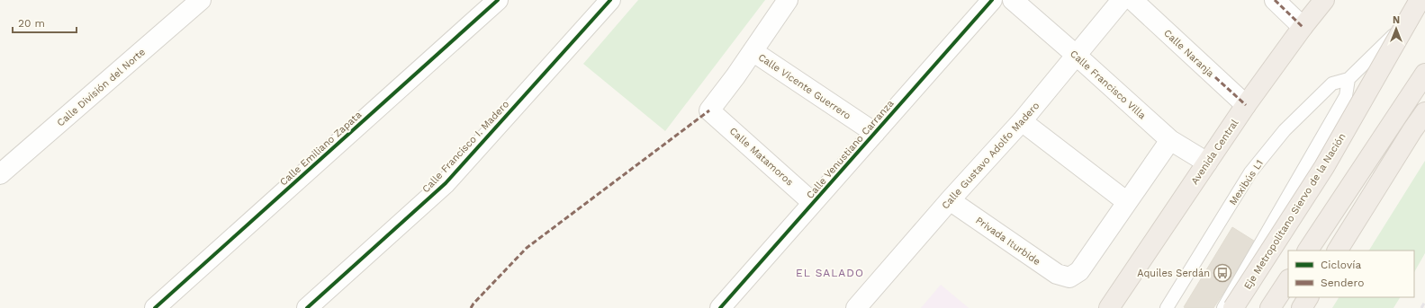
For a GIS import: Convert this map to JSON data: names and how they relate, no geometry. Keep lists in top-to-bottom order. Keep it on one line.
{"streets":{"highway":["Avenida Central","Eje Metropolitano Siervo de la Nación"],"street":["Calle Naranja","Calle Francisco Villa","Calle Vicente Guerrero","Calle División del Norte","Calle Francisco I. Madero","Calle Emiliano Zapata","Calle Venustiano Carranza","Calle Gustavo Adolfo Madero","Calle Matamoros","Privada Iturbide"],"lane":["Mexibús L1"]},"crossings":[["Calle Naranja","Avenida Central"],["Calle Francisco Villa","Avenida Central"],["Calle Francisco Villa","Calle Gustavo Adolfo Madero"],["Calle Vicente Guerrero","Calle Venustiano Carranza"],["Calle Vicente Guerrero","Calle Matamoros"],["Calle Venustiano Carranza","Calle Matamoros"],["Calle Gustavo Adolfo Madero","Privada Iturbide"]],"districts":["EL SALADO"],"places":{"bus stop":["Aquiles Serdán"]},"legend":["Ciclovía","Sendero"],"scale_bar":"20 m","north":"top"}
